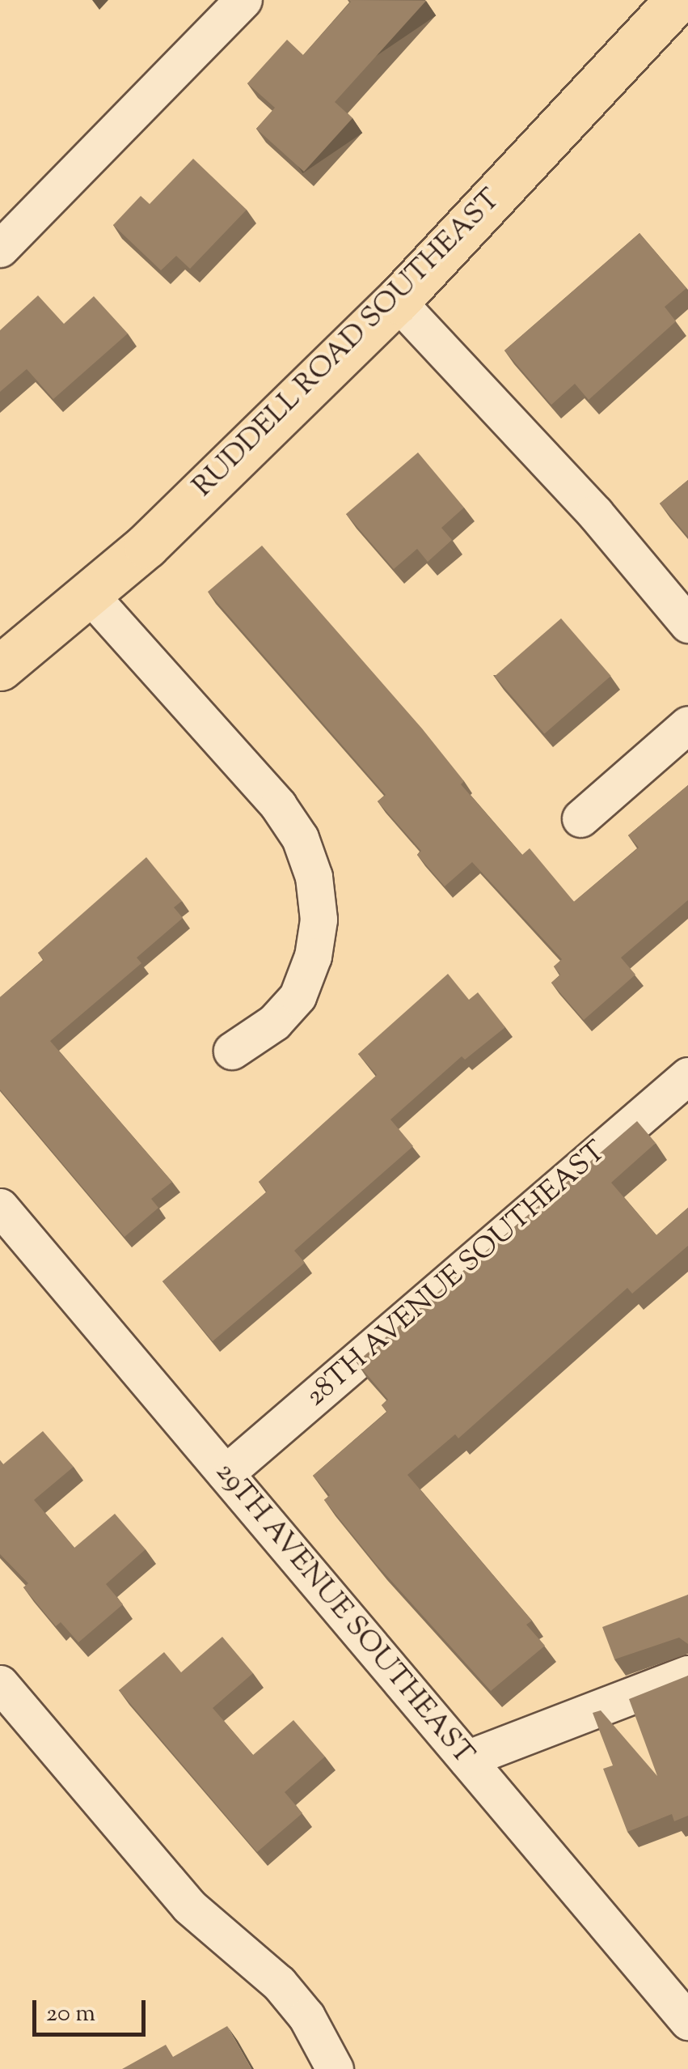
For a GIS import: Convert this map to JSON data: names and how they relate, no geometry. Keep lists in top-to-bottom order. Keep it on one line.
{"streets":{"main road":["RUDDELL ROAD SOUTHEAST"],"street":["28TH AVENUE SOUTHEAST","29TH AVENUE SOUTHEAST"]},"crossings":[["28TH AVENUE SOUTHEAST","29TH AVENUE SOUTHEAST"]],"scale_bar":"20 m"}
